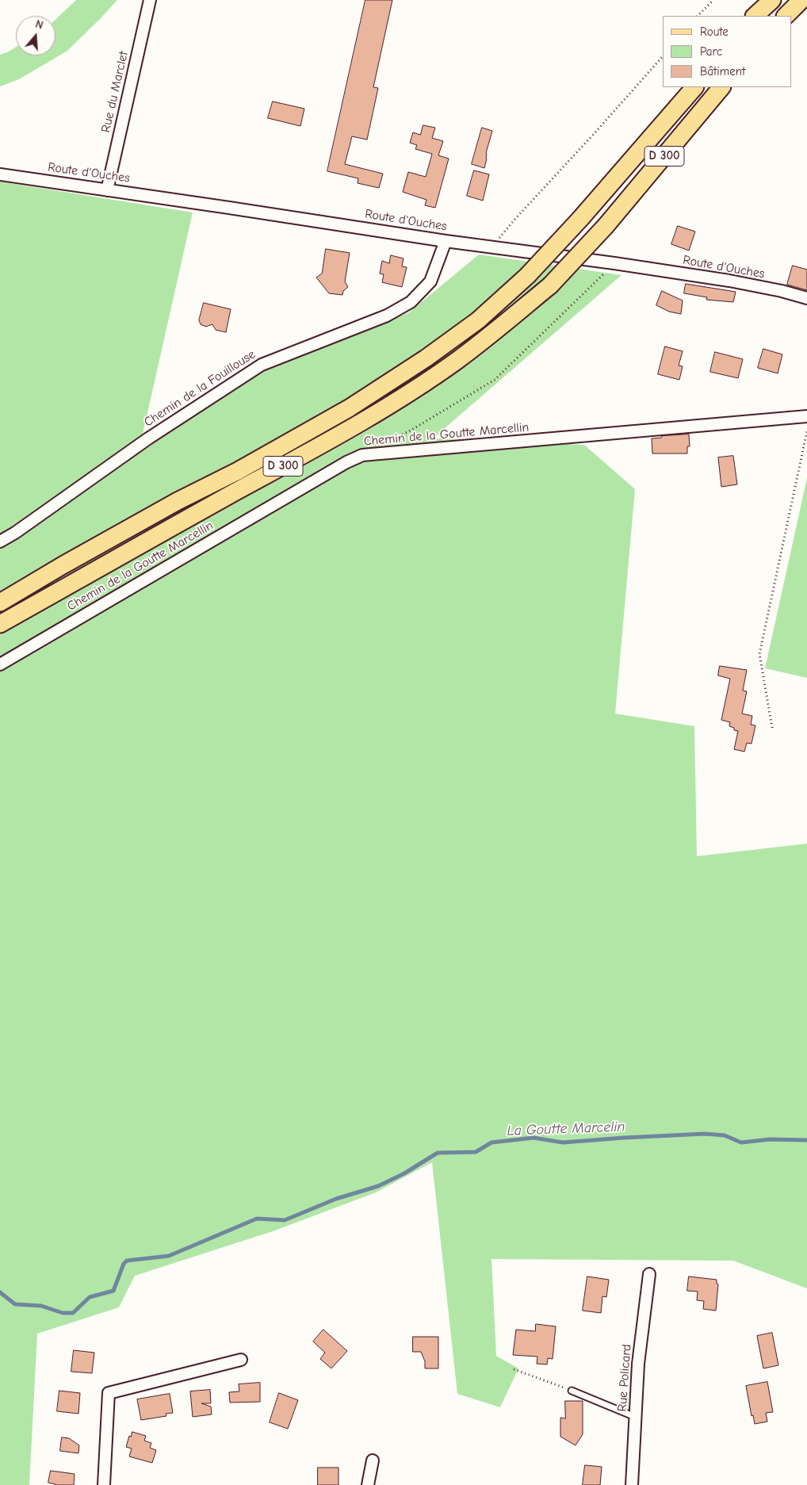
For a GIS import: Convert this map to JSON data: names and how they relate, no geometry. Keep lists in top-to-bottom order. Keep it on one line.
{"streets":{"main road":["D 300"],"street":["Rue du Marclet","Route d'Ouches","Chemin de la Fouillouse","Chemin de la Goutte Marcellin","Rue Policard"]},"crossings":[["Rue du Marclet","Route d'Ouches"],["Route d'Ouches","Chemin de la Fouillouse"]],"water":["La Goutte Marcelin"],"legend":["Route","Parc","Bâtiment"],"north":"top"}
